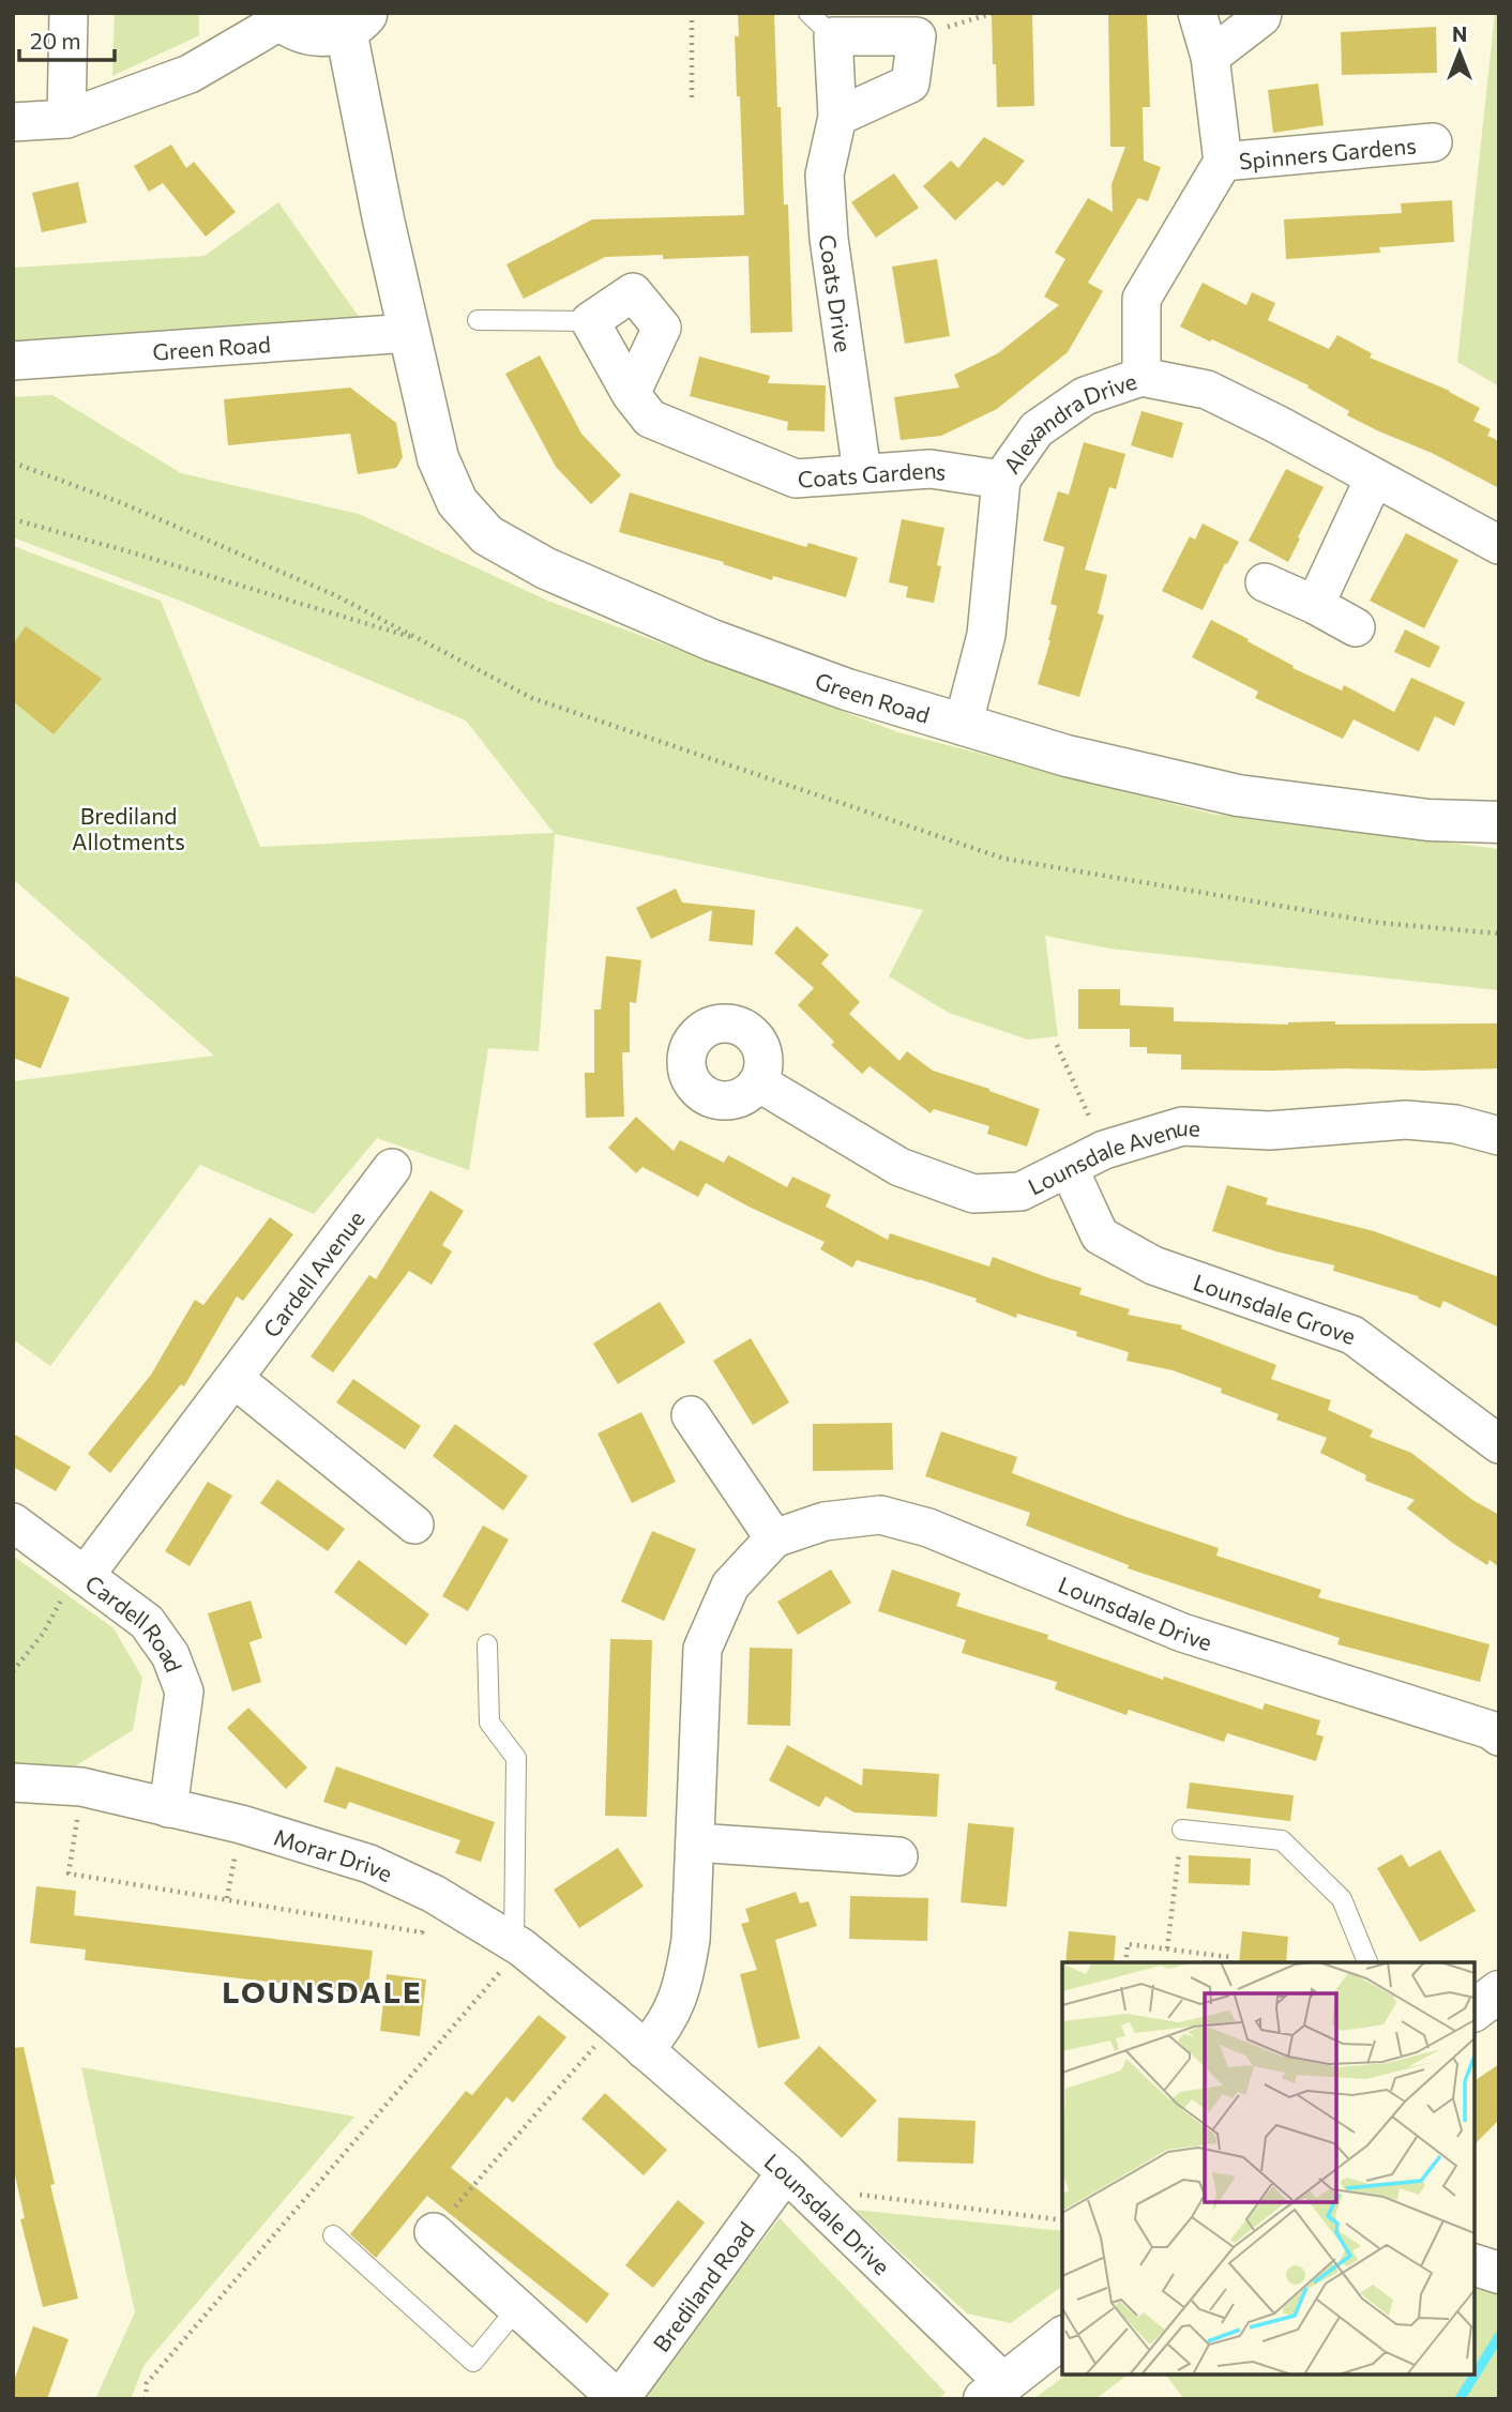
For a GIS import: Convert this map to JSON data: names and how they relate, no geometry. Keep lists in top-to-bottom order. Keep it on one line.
{"streets":{"street":["Spinners Gardens","Coats Drive","Green Road","Alexandra Drive","Coats Gardens","Lounsdale Avenue","Cardell Avenue","Lounsdale Grove","Lounsdale Drive","Cardell Road","Morar Drive","Brediland Road"]},"crossings":[["Spinners Gardens","Alexandra Drive"],["Coats Drive","Coats Gardens"],["Green Road","Alexandra Drive"],["Alexandra Drive","Coats Gardens"],["Lounsdale Avenue","Lounsdale Grove"],["Cardell Avenue","Cardell Road"],["Lounsdale Drive","Morar Drive"],["Lounsdale Drive","Brediland Road"],["Cardell Road","Morar Drive"]],"districts":["LOUNSDALE"],"parks":["Brediland Allotments"],"scale_bar":"20 m","north":"top"}
